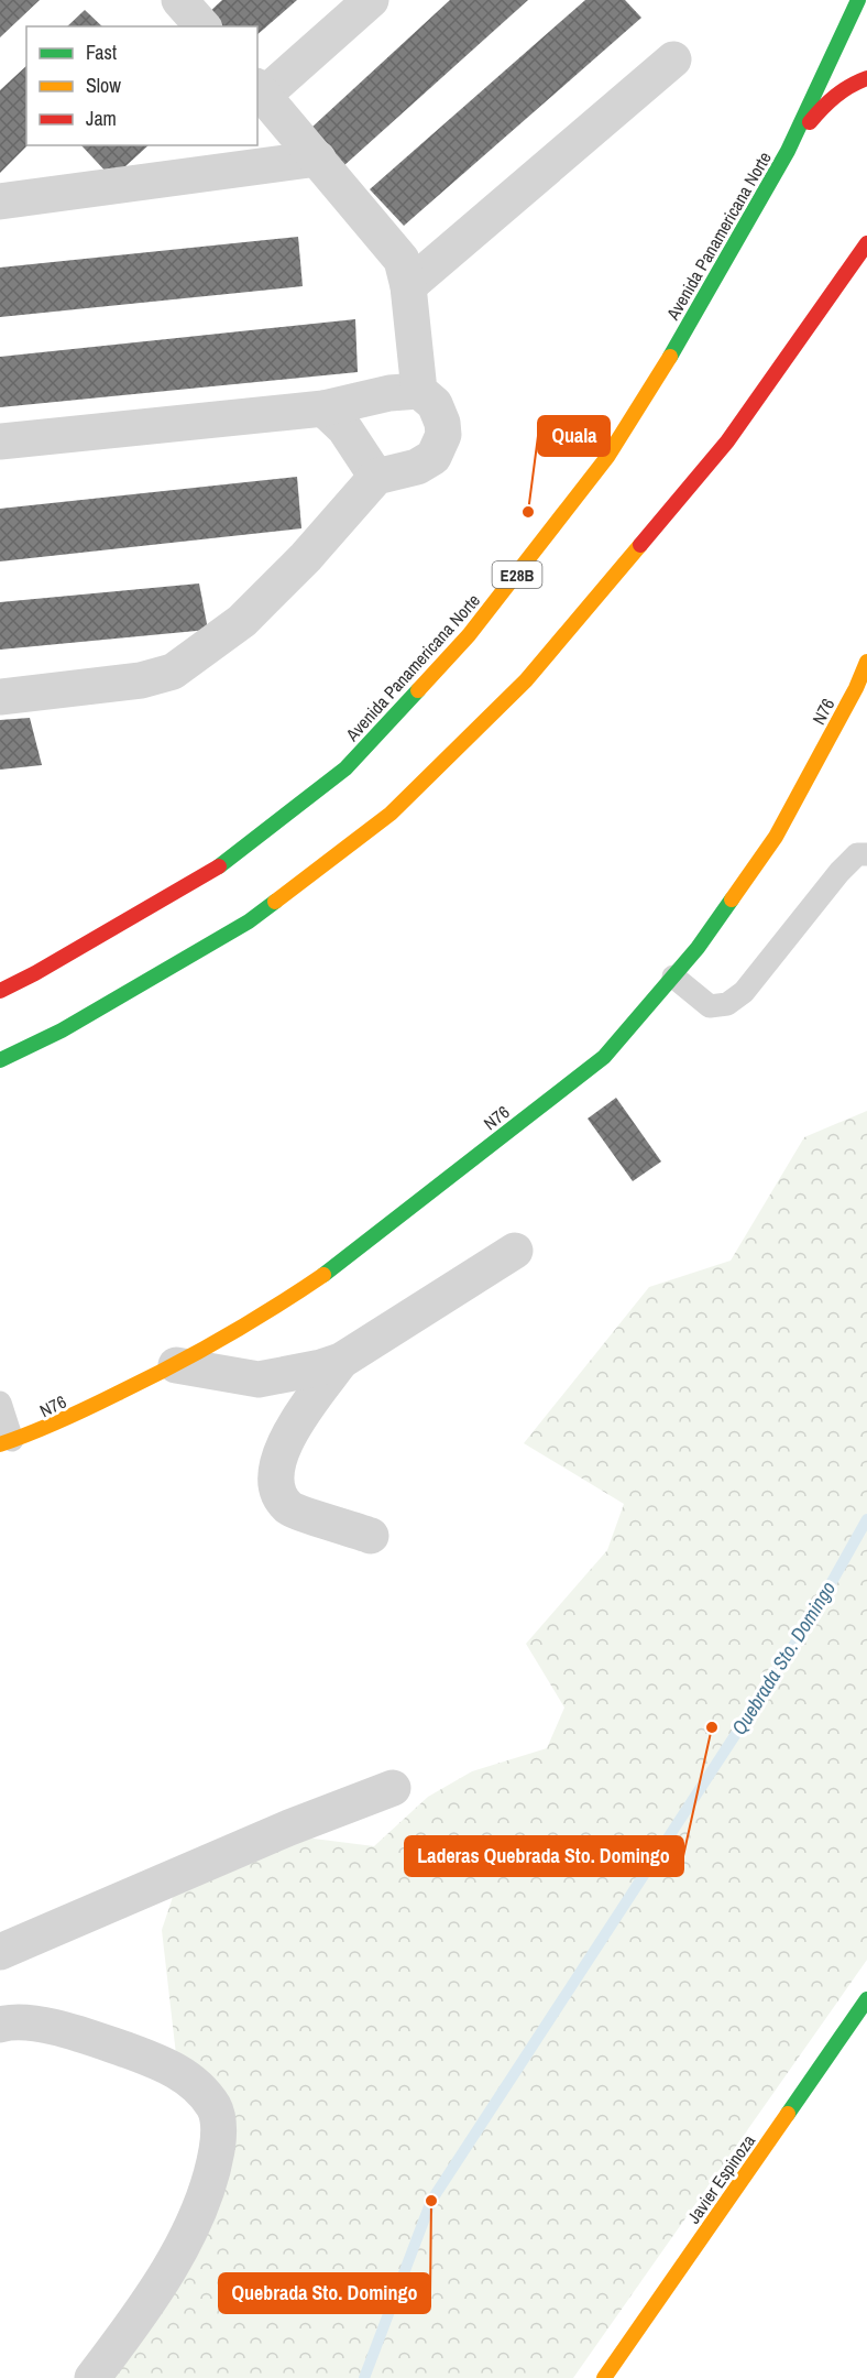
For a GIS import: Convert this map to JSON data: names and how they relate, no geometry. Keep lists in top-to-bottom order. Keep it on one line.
{"streets":{"main road":["Avenida Panamericana Norte","E28B","N76","Javier Espinoza"]},"water":["Quebrada Sto. Domingo"],"places":["Quala","Laderas Quebrada Sto. Domingo","Quebrada Sto. Domingo"],"legend":["Fast","Slow","Jam"]}
